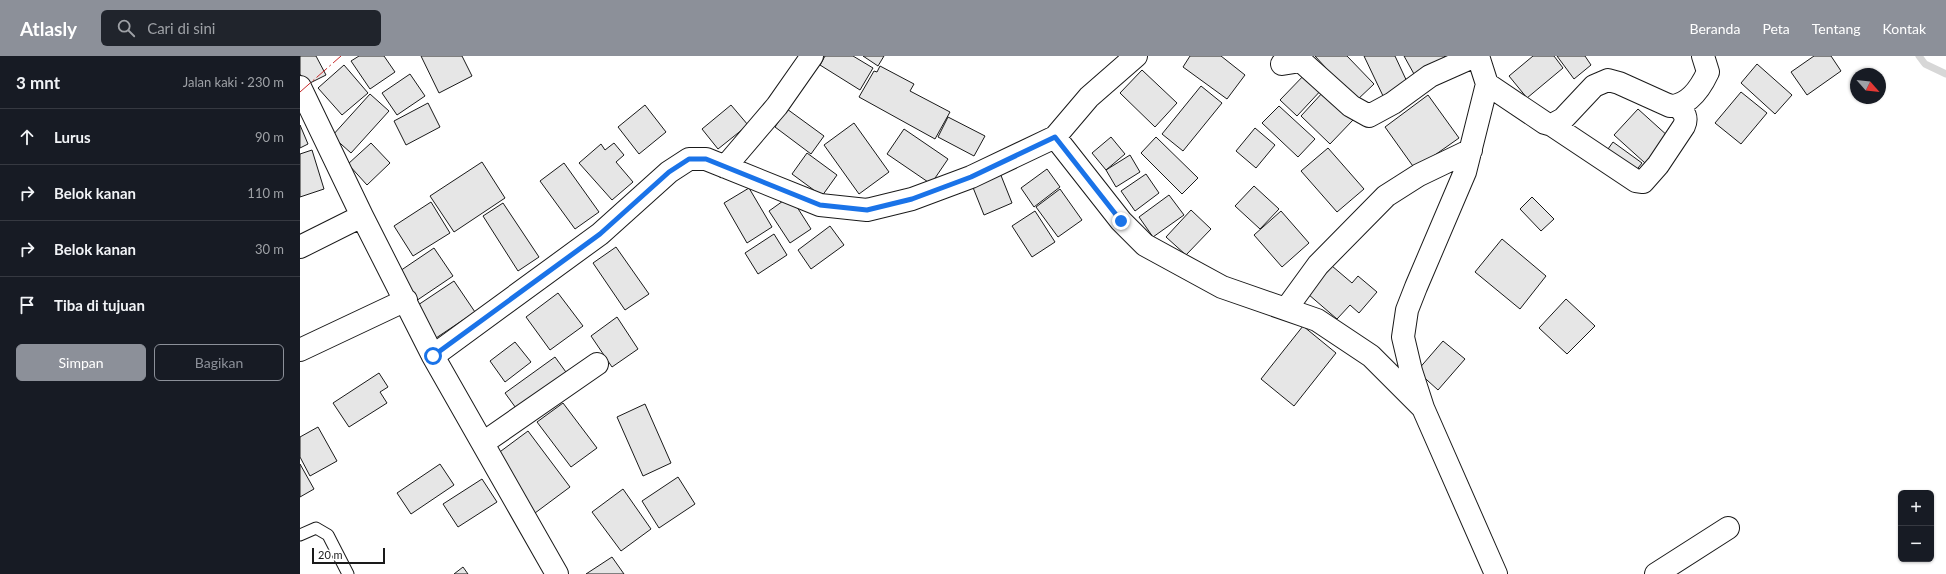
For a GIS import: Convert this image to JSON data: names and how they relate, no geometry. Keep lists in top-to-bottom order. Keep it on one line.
{"scale_bar":"20 m","north":"bottom right","page":{"header":"Atlasly","search":"Cari di sini","nav":["Beranda","Peta","Tentang","Kontak"],"heading":["3 mnt","Jalan kaki · 230 m"],"list":[["Lurus","90 m"],["Belok kanan","110 m"],["Belok kanan","30 m"],"Tiba di tujuan"],"buttons":["Simpan","Bagikan"],"map_buttons":["+","−"],"scale":"20 m"}}
